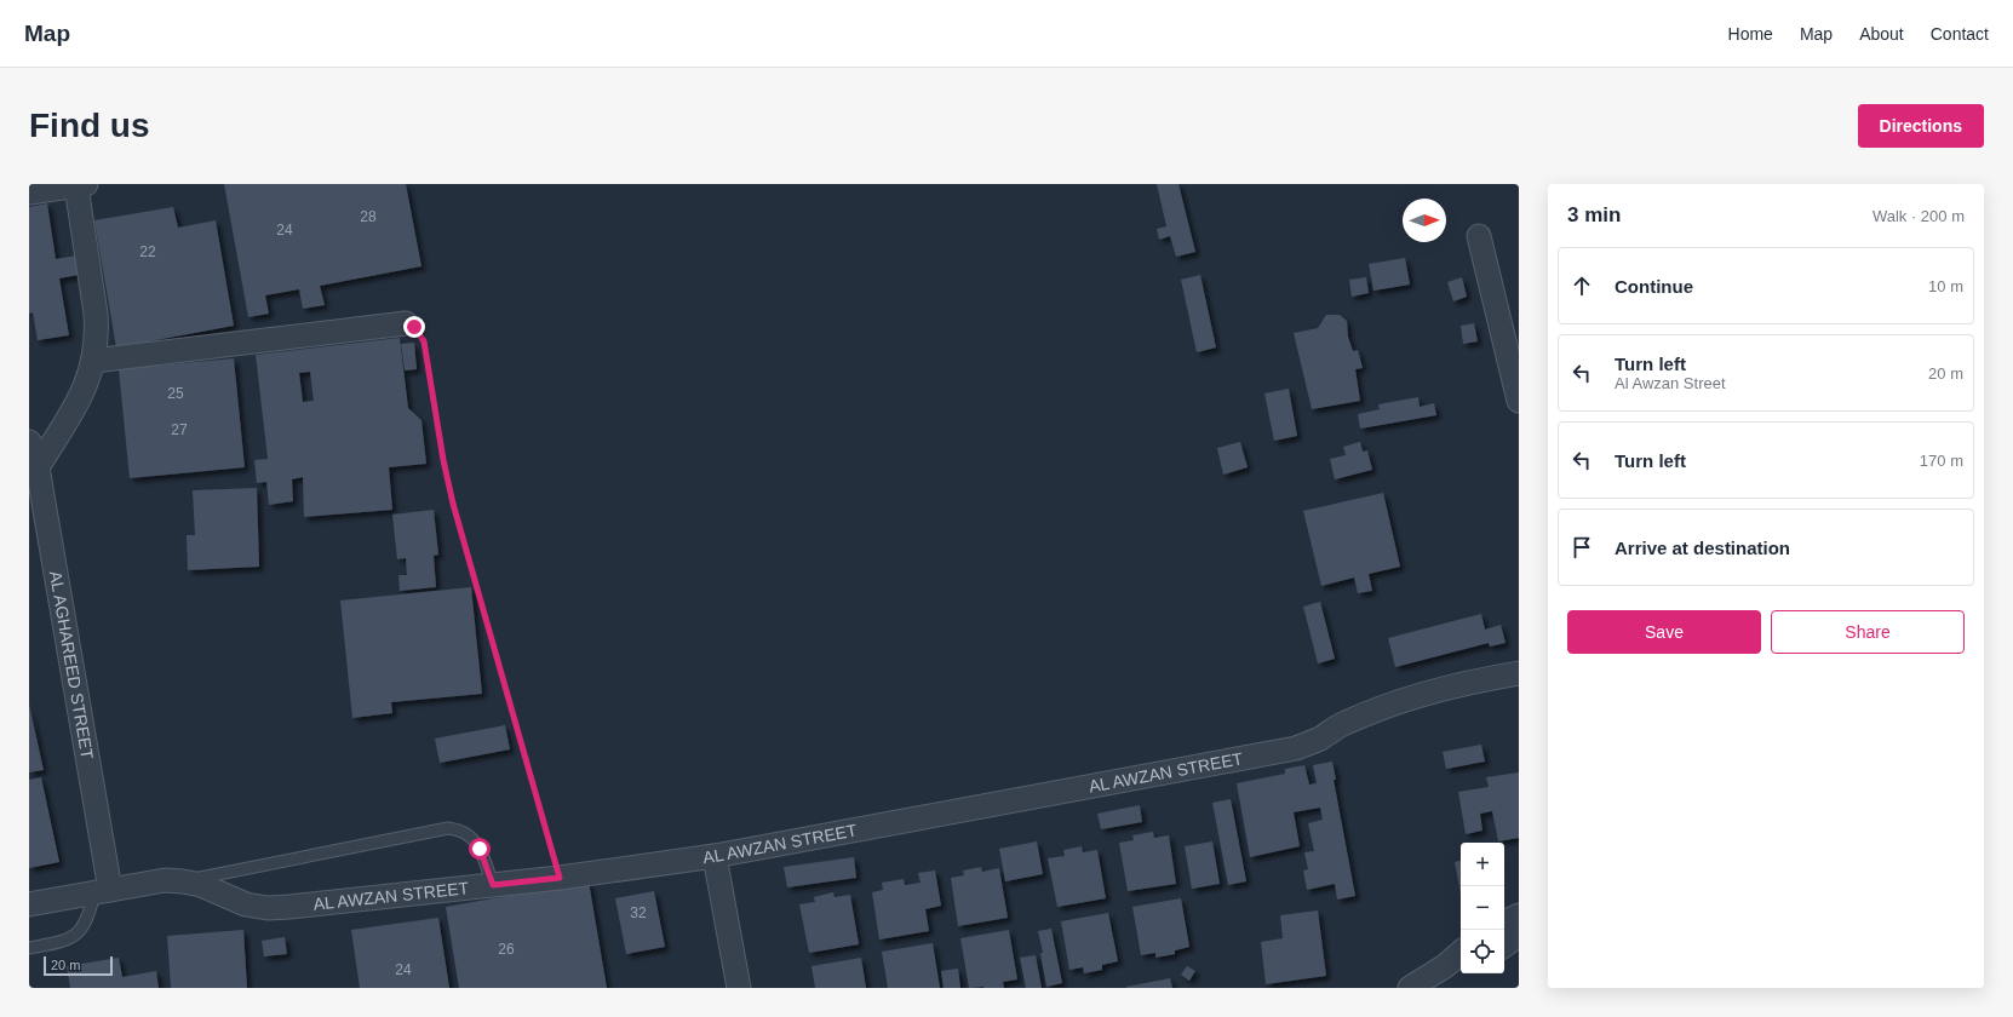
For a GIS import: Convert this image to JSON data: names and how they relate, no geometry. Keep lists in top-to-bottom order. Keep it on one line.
{"streets":{"street":["AL AGHAREED STREET","AL AWZAN STREET"]},"crossings":[["AL AGHAREED STREET","AL AWZAN STREET"]],"house_numbers":["28","24","22","25","27","32","26","24"],"scale_bar":"20 m","north":"right","page":{"header":"Map","nav":["Home","Map","About","Contact"],"buttons":["Directions",["Save","Share"]],"title":"Find us","heading":["3 min","Walk · 200 m"],"list":[["Continue","10 m"],["Turn left","Al Awzan Street","20 m"],["Turn left","170 m"],"Arrive at destination"],"map_buttons":["+","−"],"scale":"20 m"}}
